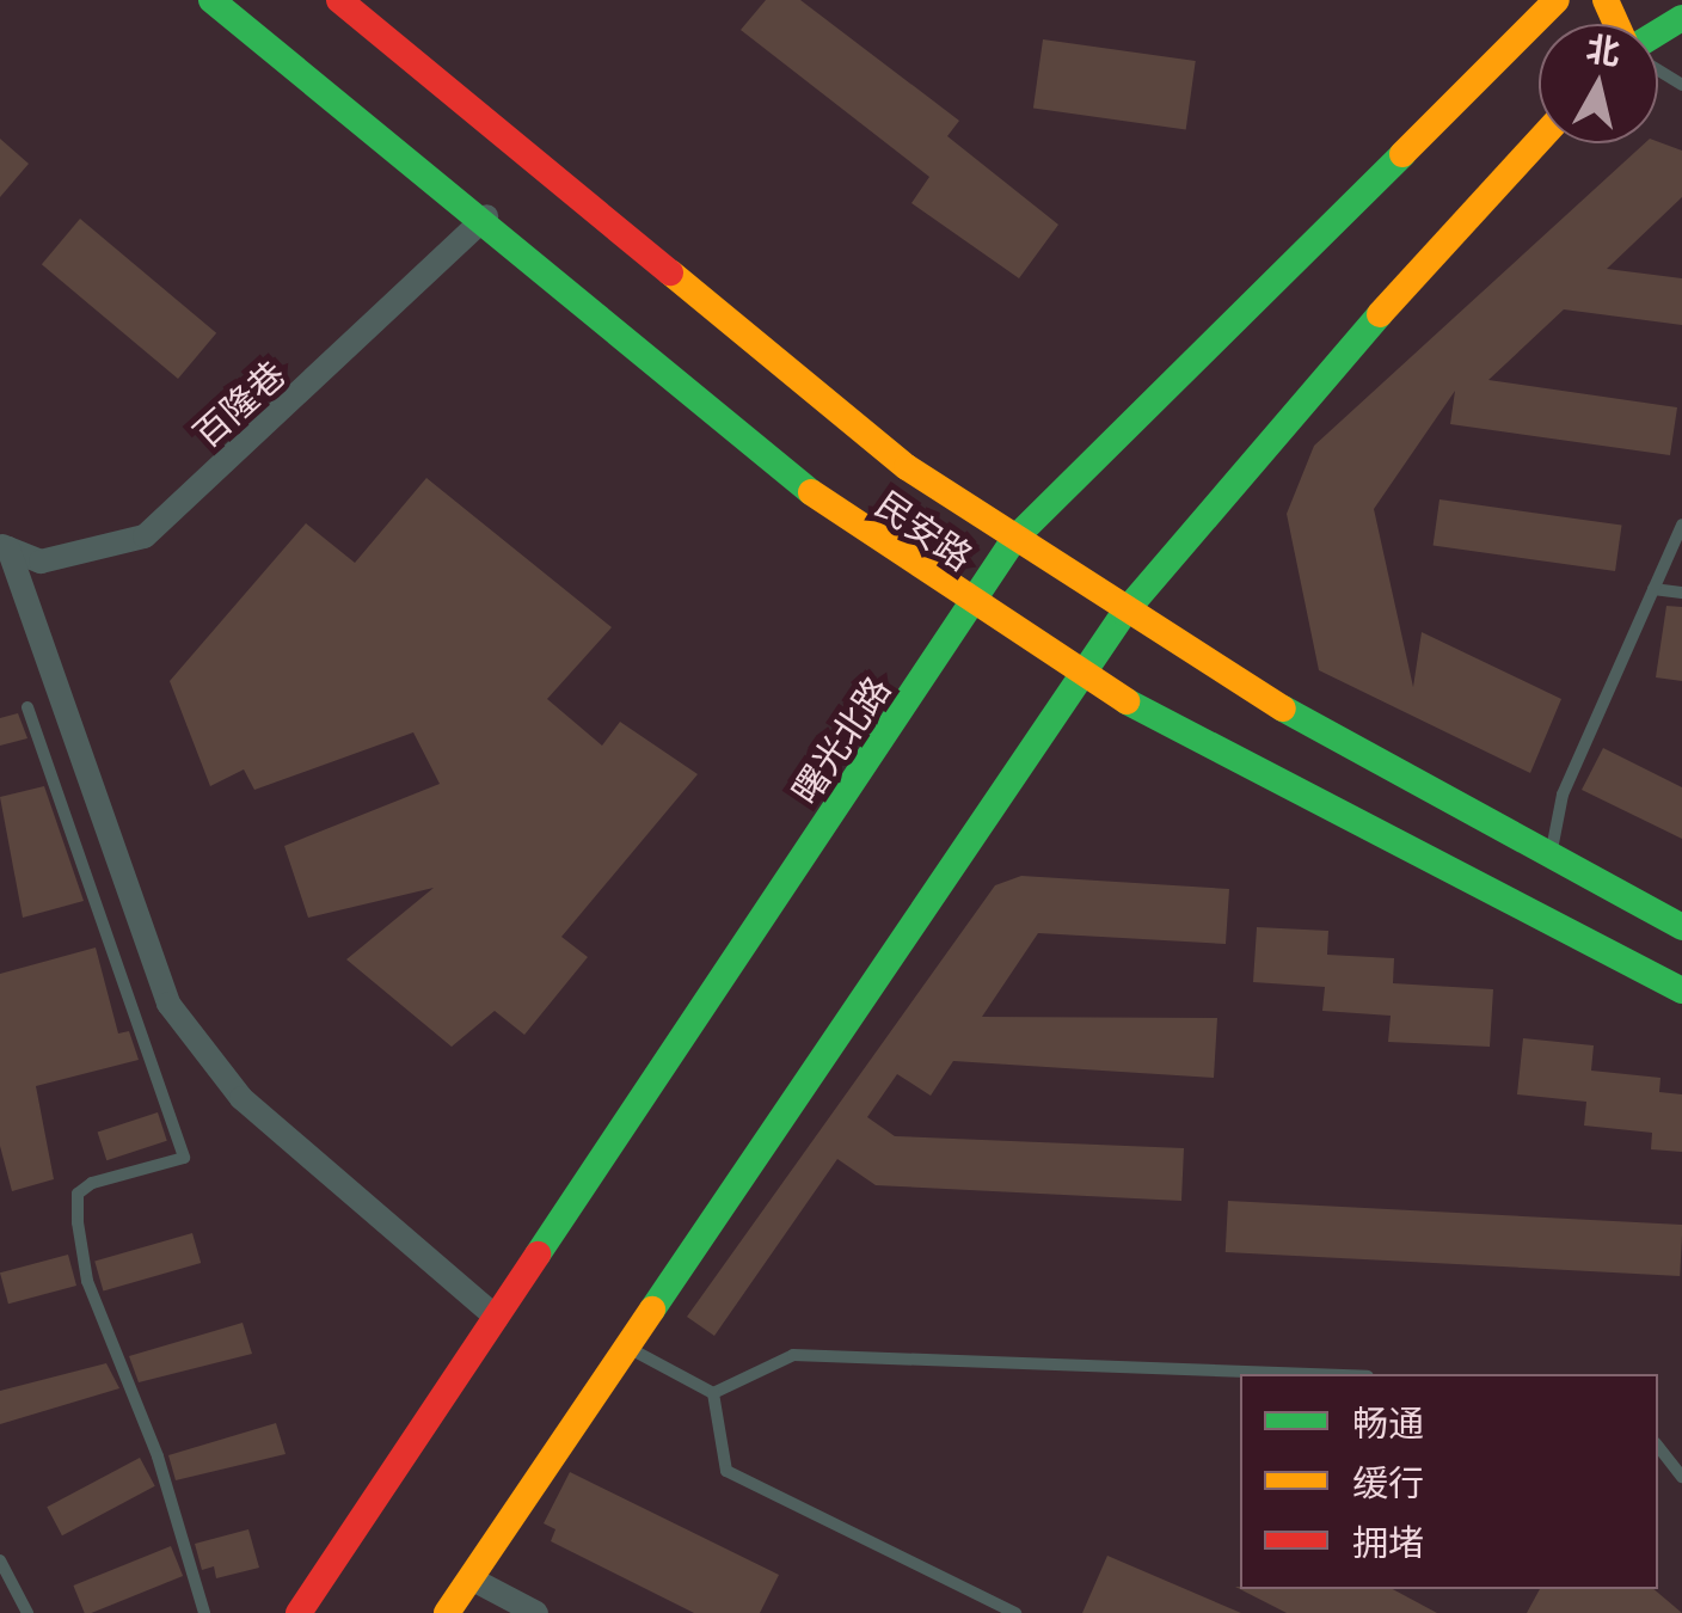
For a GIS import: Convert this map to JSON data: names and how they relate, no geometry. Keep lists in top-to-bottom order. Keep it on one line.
{"streets":{"main road":["民安路","曙光北路"],"street":["百隆巷"]},"crossings":[["百隆巷","民安路"],["民安路","曙光北路"]],"legend":["畅通","缓行","拥堵"],"north":"top"}
